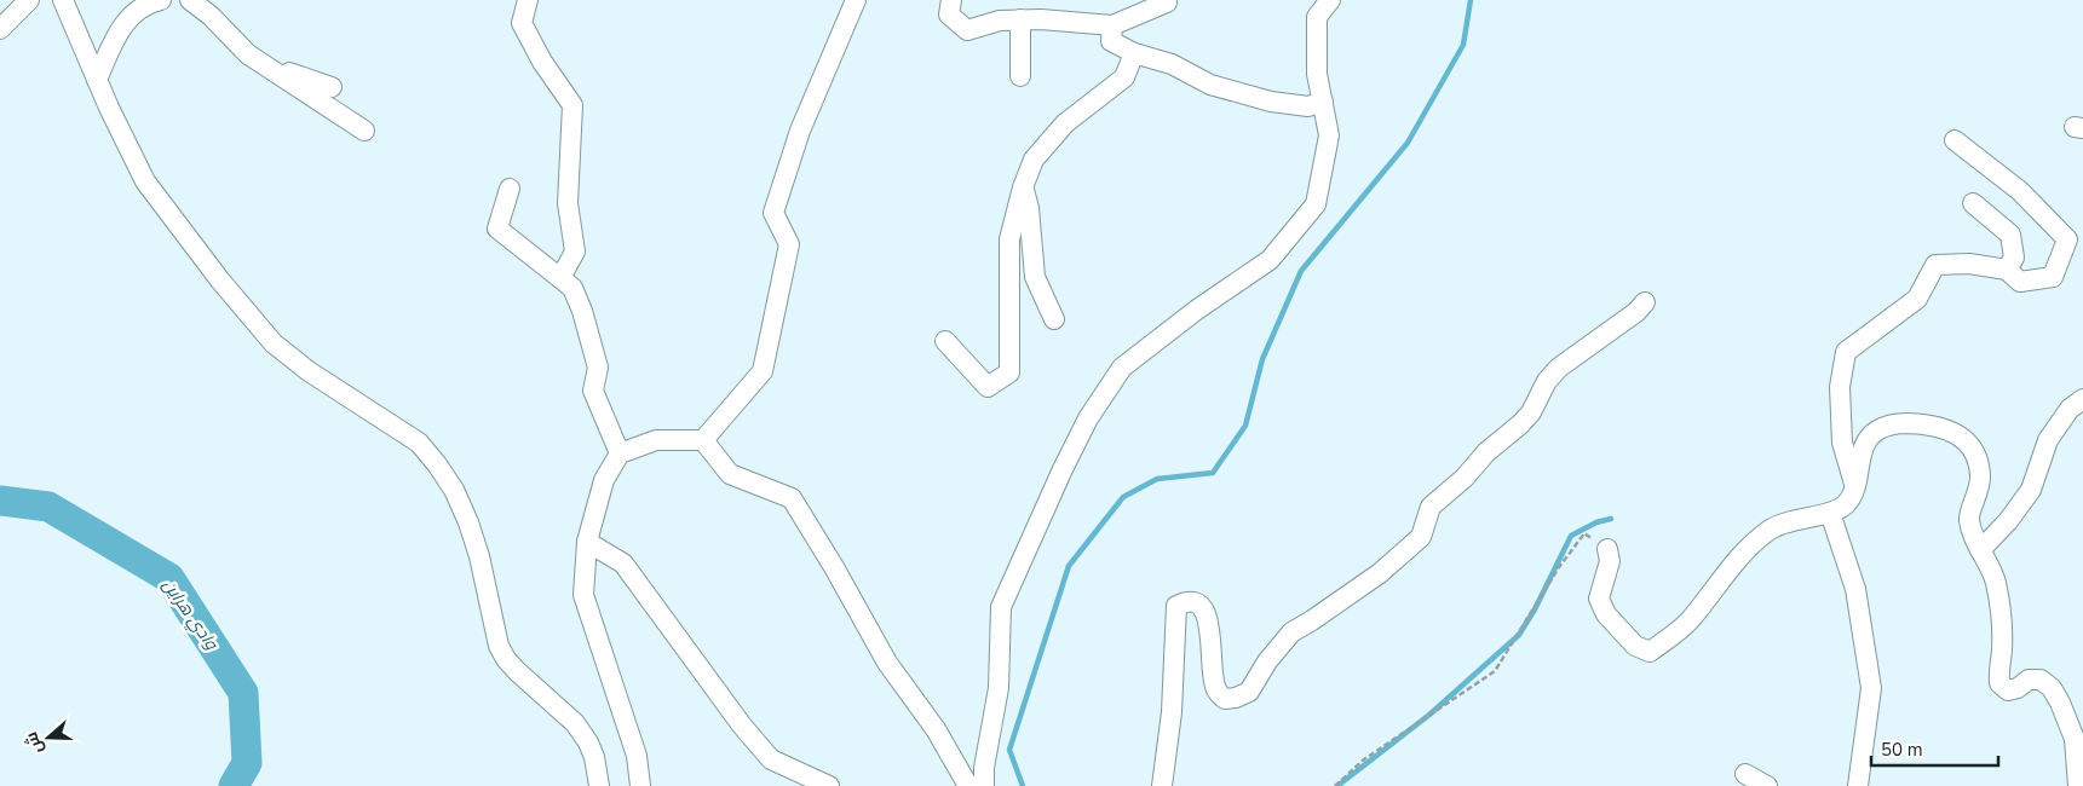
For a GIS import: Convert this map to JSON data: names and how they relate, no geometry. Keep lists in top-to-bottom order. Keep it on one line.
{"water":["وادي هراين"],"scale_bar":"50 m","north":"left"}
